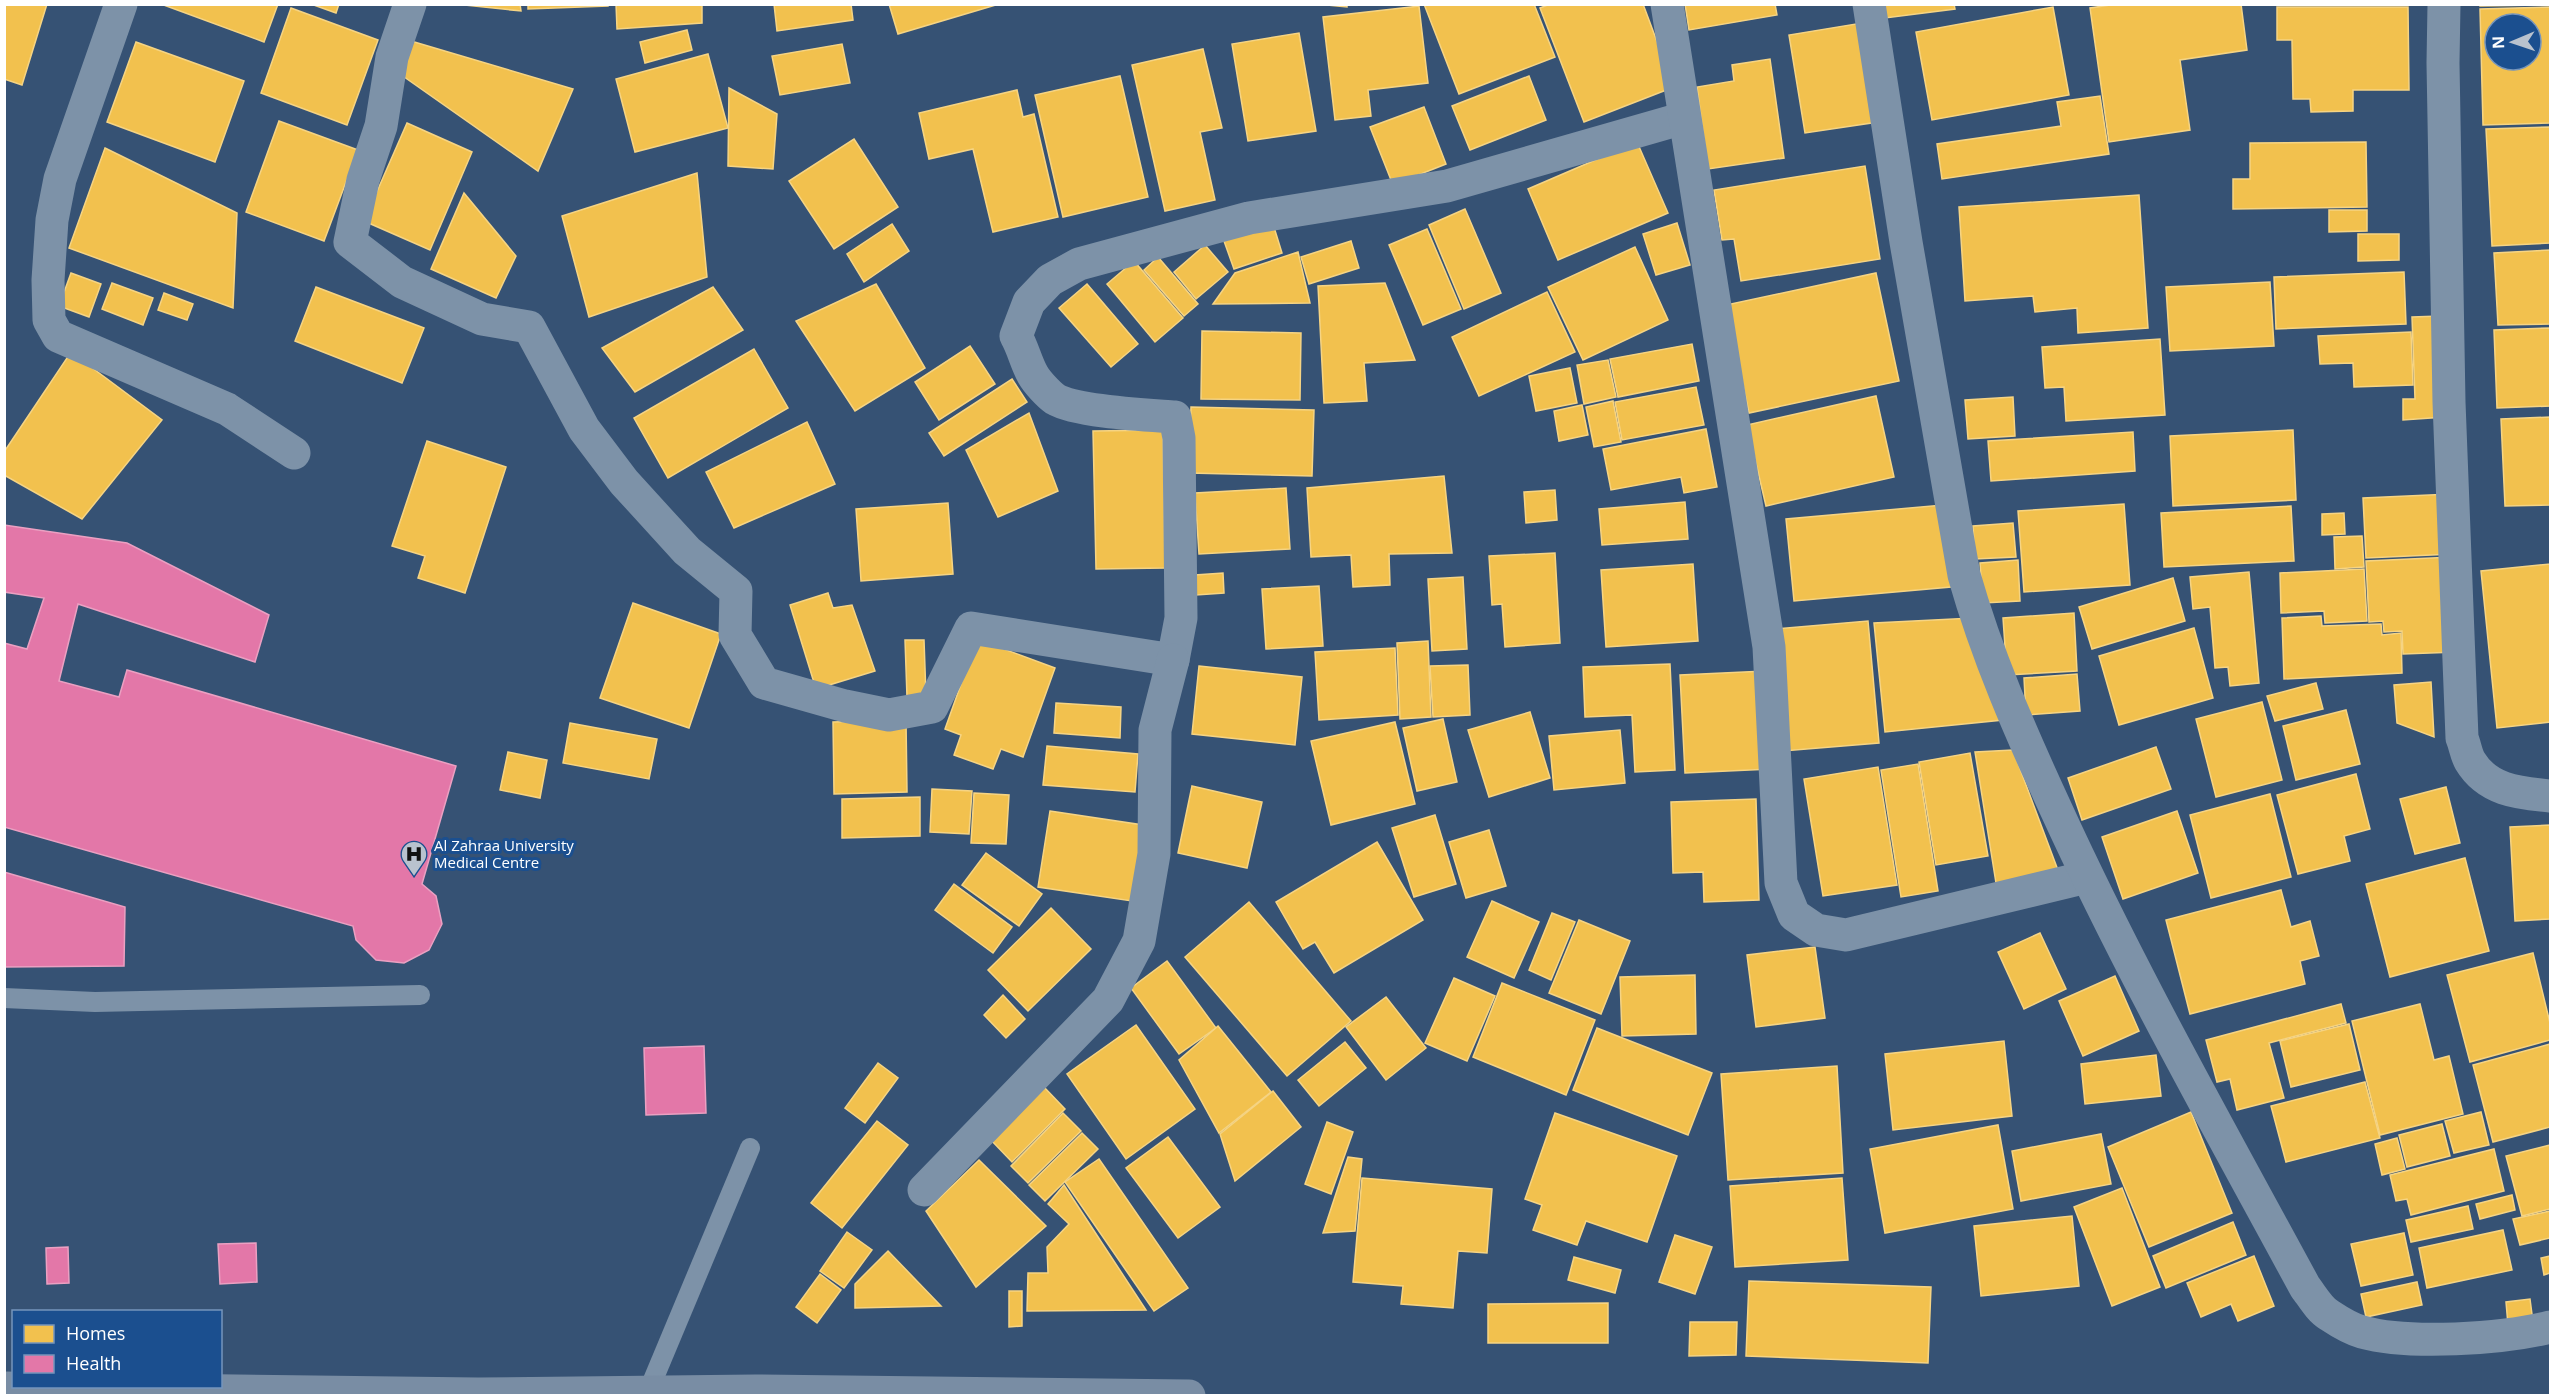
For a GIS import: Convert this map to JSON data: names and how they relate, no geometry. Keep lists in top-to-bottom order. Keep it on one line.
{"places":{"hospital":["Al Zahraa University Medical Centre"]},"legend":["Homes","Health"],"north":"left"}
